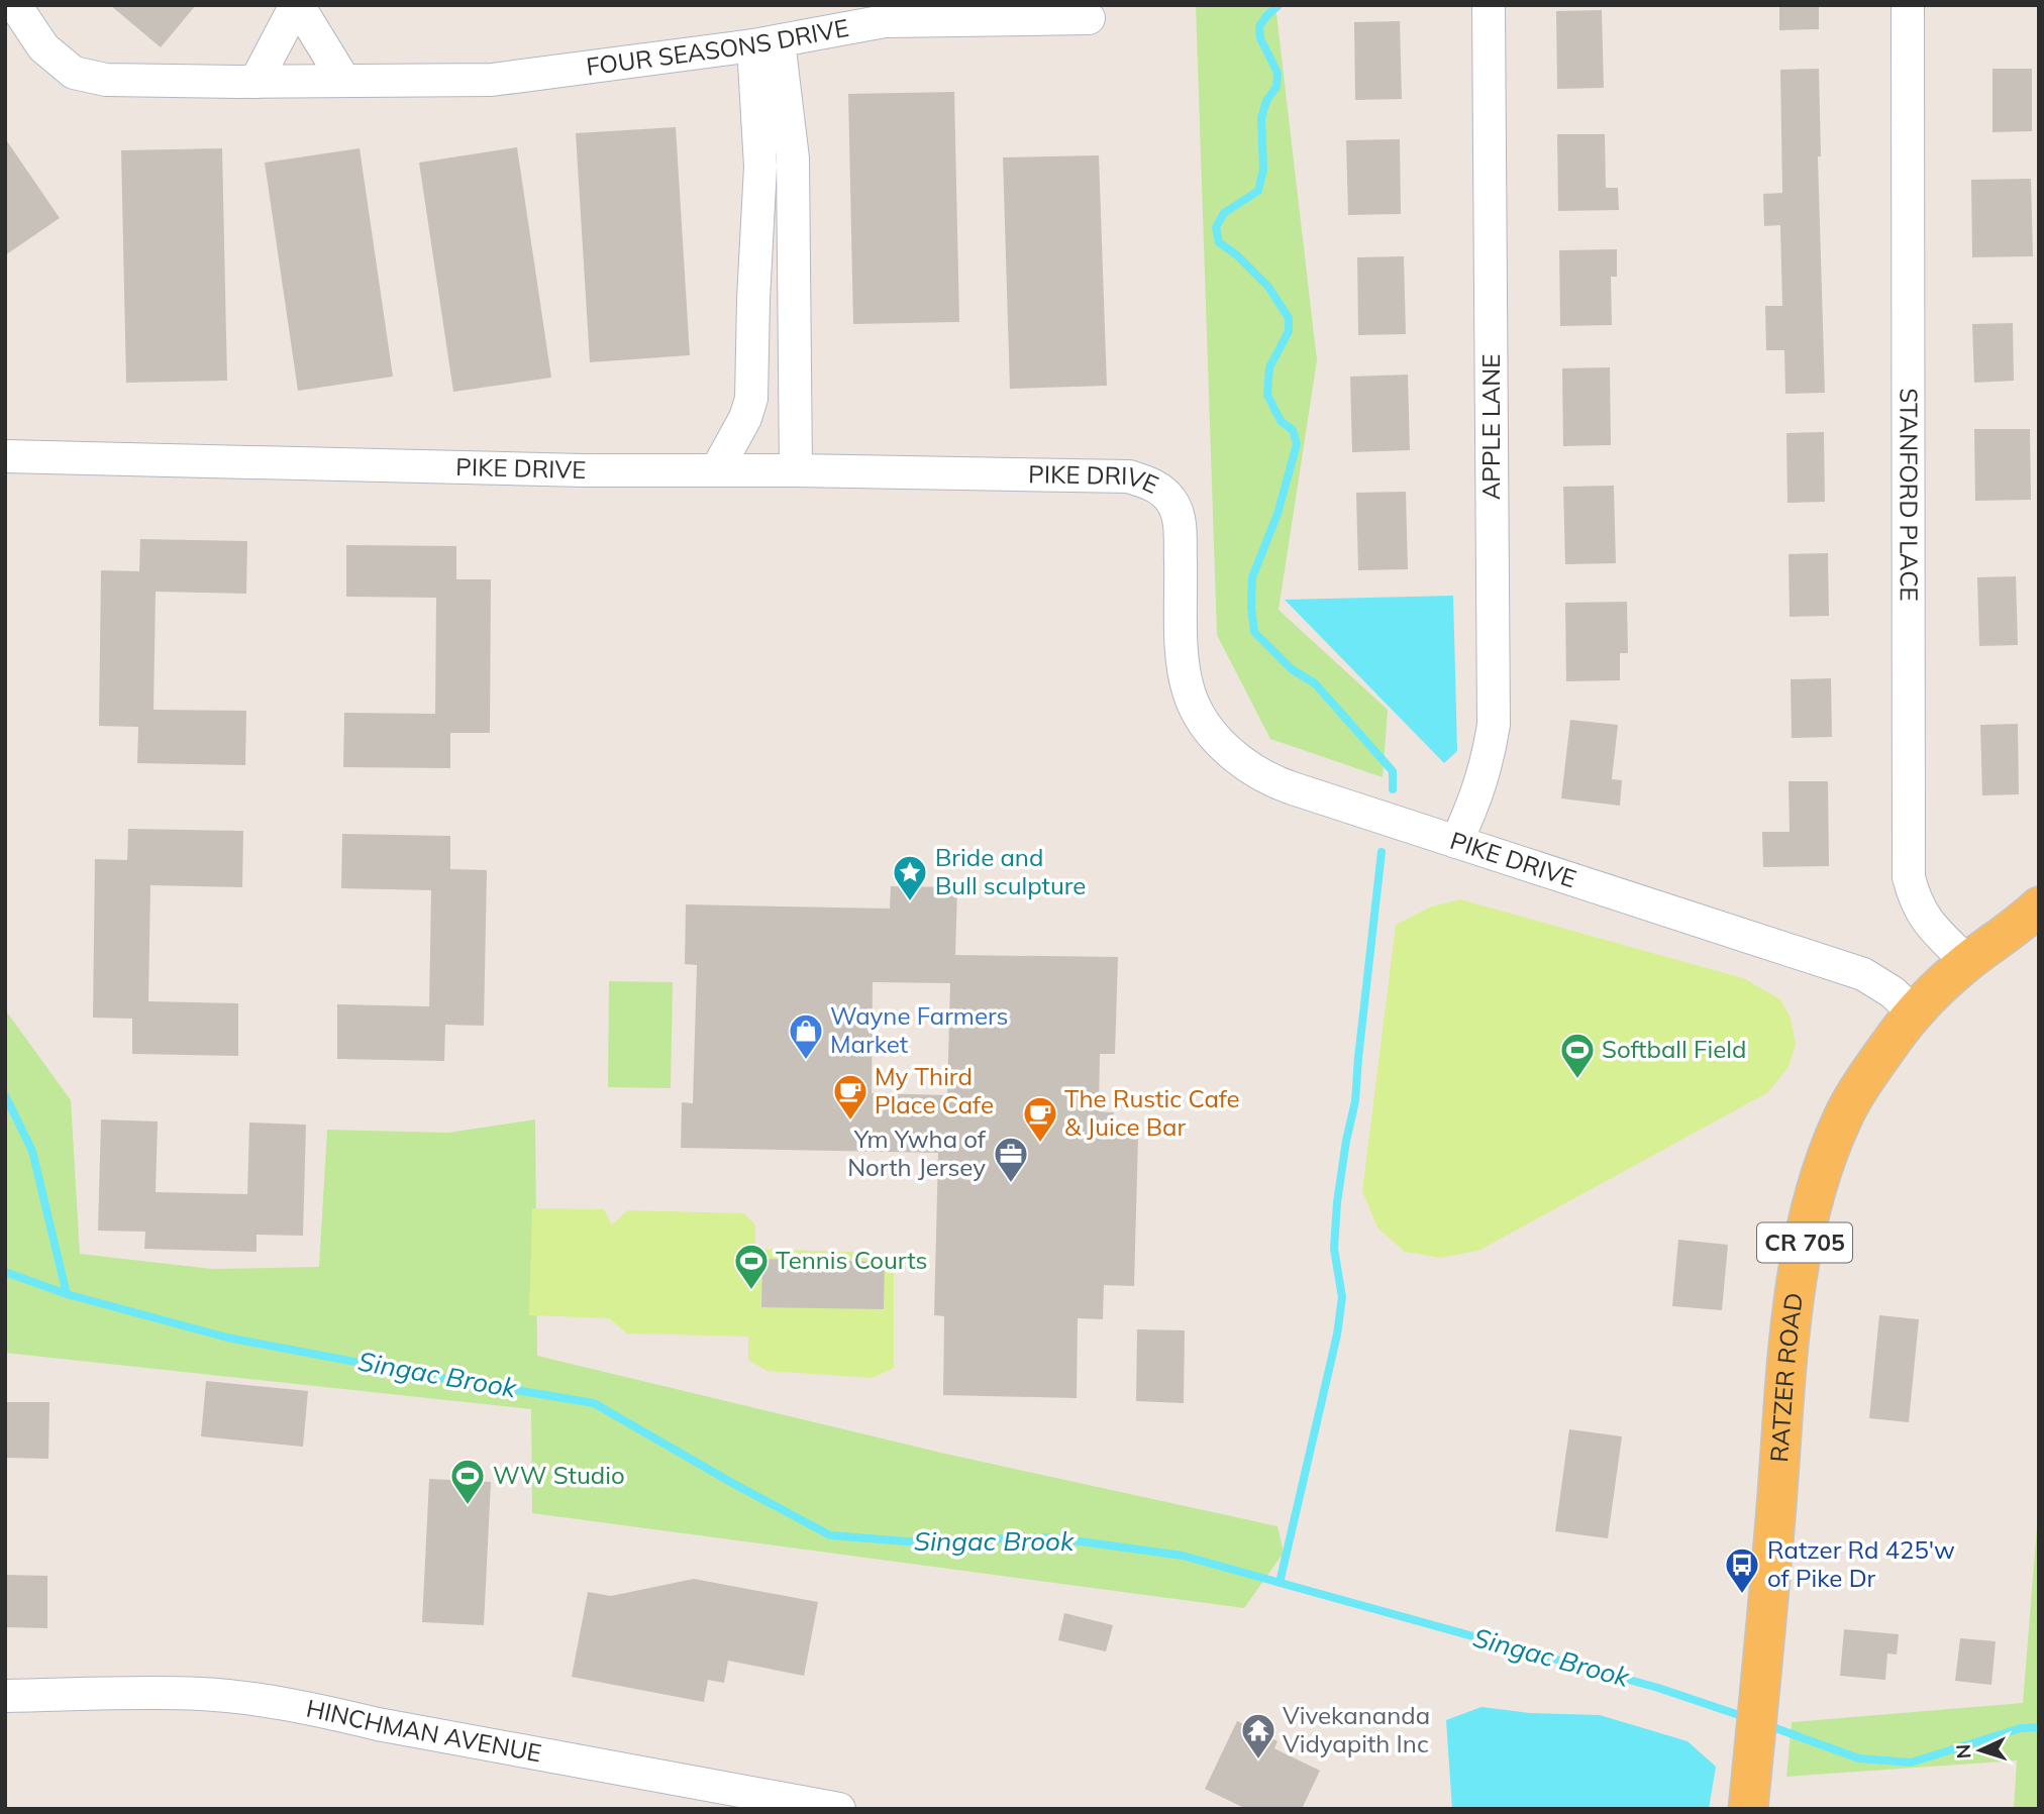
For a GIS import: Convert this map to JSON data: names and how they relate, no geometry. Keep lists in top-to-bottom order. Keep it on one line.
{"streets":{"main road":["CR 705","RATZER ROAD"],"street":["FOUR SEASONS DRIVE","APPLE LANE","PIKE DRIVE","STANFORD PLACE","HINCHMAN AVENUE"]},"crossings":[["APPLE LANE","PIKE DRIVE"],["PIKE DRIVE","RATZER ROAD"],["STANFORD PLACE","RATZER ROAD"]],"water":["Singac Brook"],"places":{"place":["Bride and Bull sculpture"],"shop":["Wayne Farmers Market"],"sports":["Softball Field","Tennis Courts","WW Studio"],"cafe":["My Third Place Cafe","The Rustic Cafe & Juice Bar"],"office":["Ym Ywha of North Jersey"],"bus stop":["Ratzer Rd 425'w of Pike Dr"],"temple":["Vivekananda Vidyapith Inc"]},"north":"left"}
